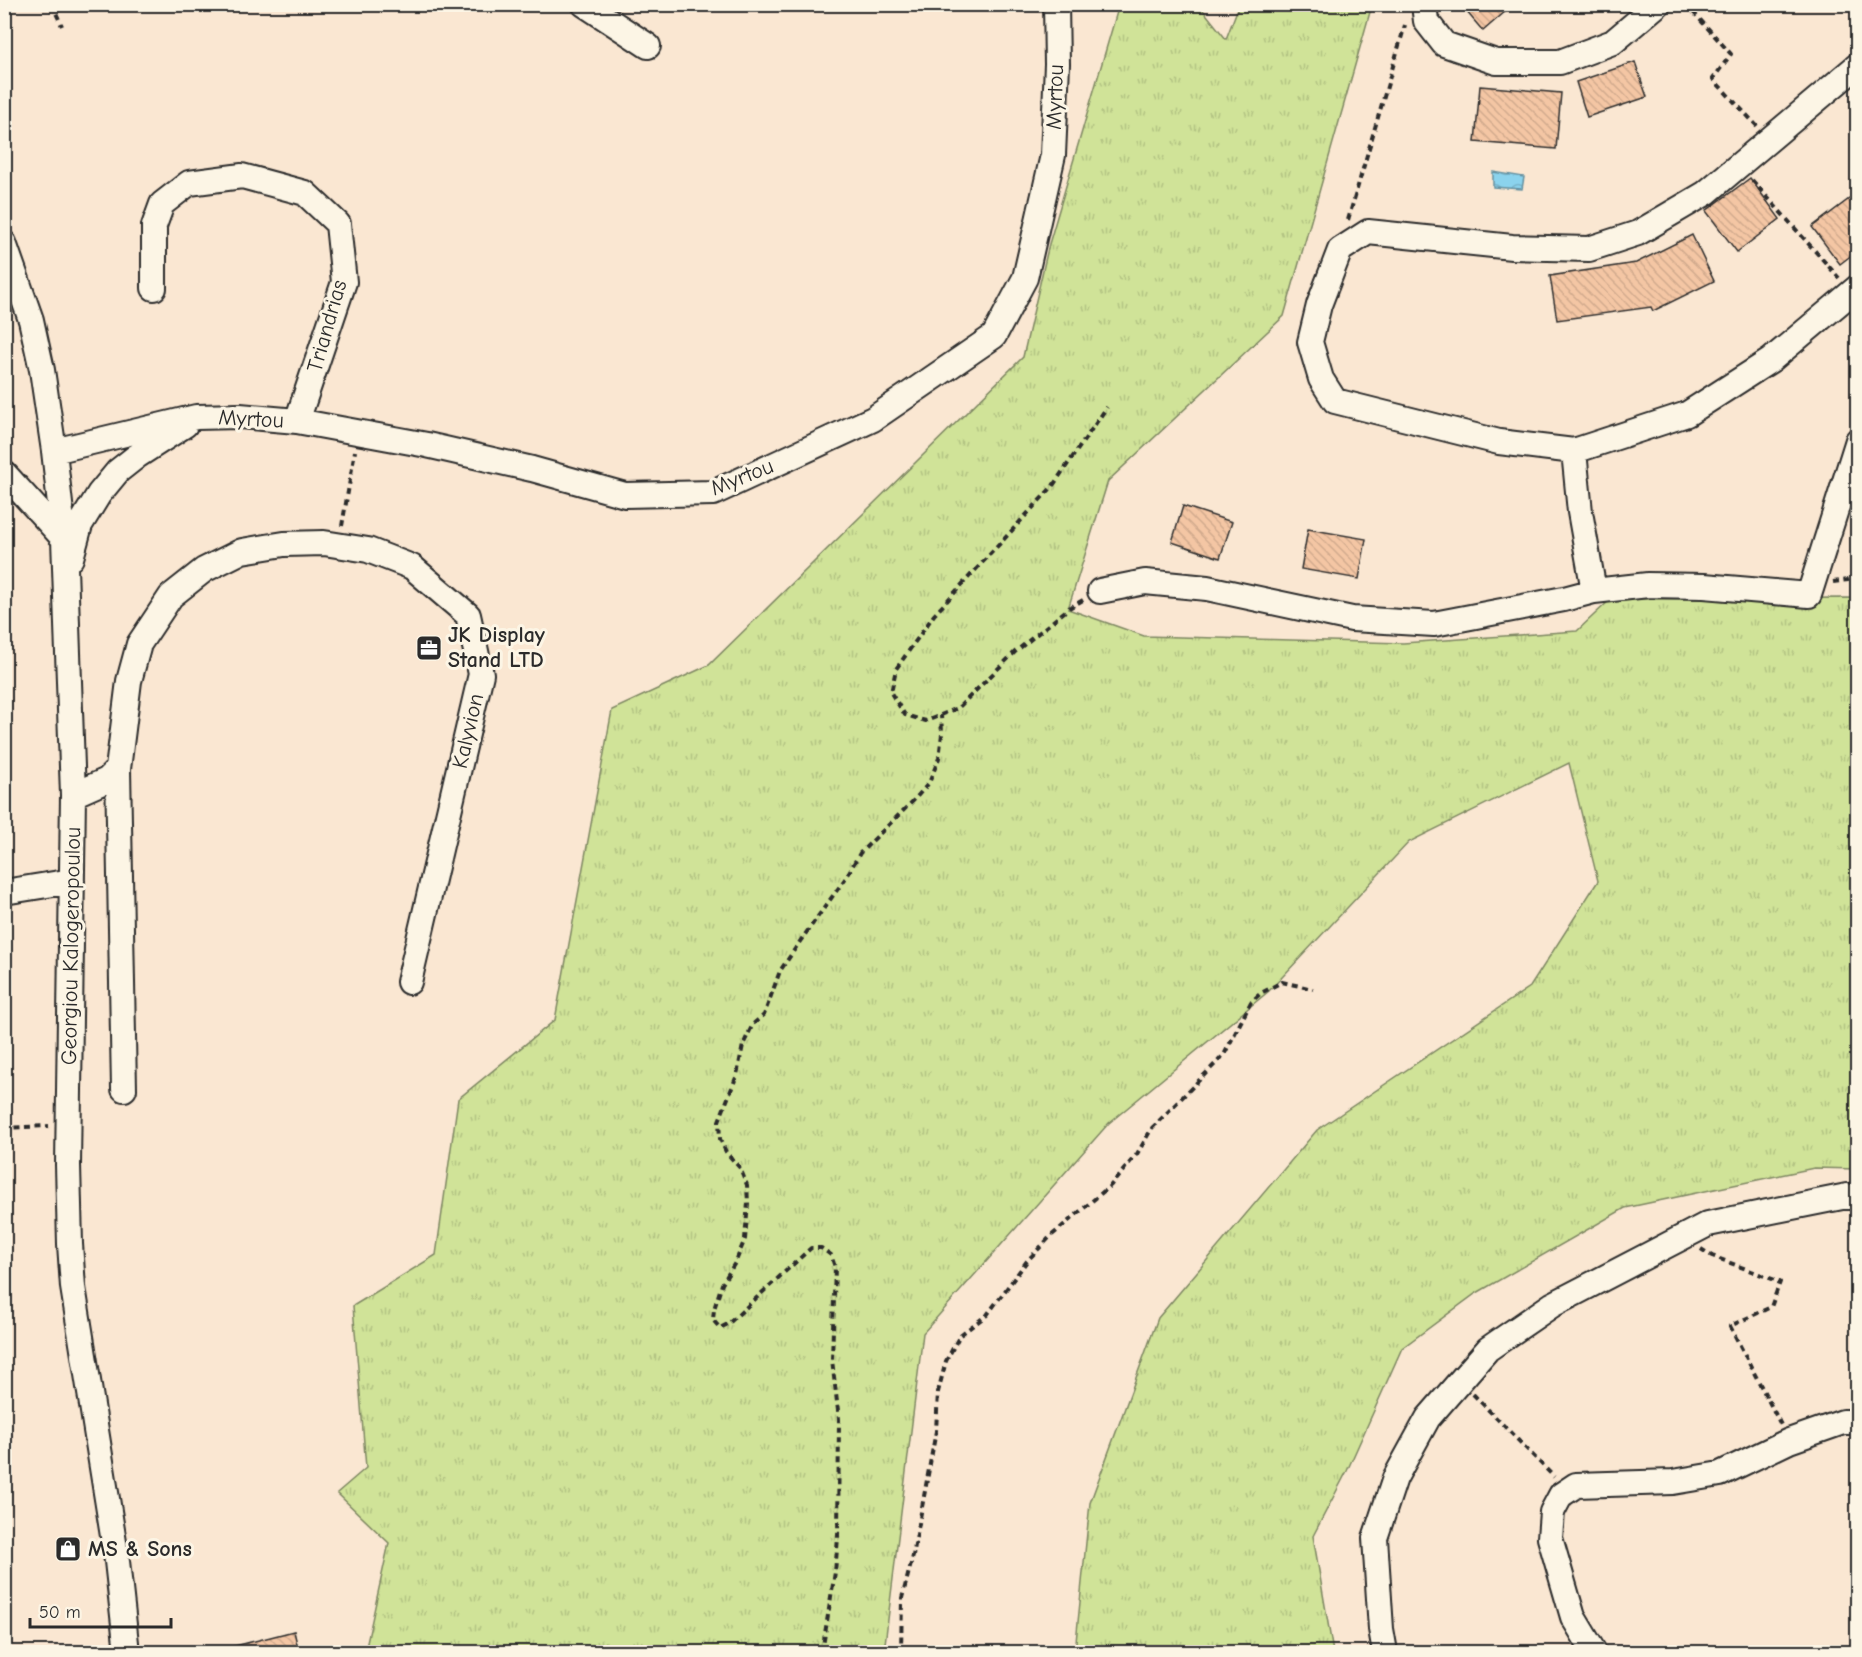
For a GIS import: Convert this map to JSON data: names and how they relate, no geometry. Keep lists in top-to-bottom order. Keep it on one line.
{"streets":{"street":["Myrtou","Triandrias","Kalyvion","Georgiou Kalogeropoulou"]},"crossings":[["Myrtou","Triandrias"],["Myrtou","Georgiou Kalogeropoulou"]],"places":{"office":["JK Display Stand LTD"],"shop":["MS & Sons"]},"scale_bar":"50 m"}
